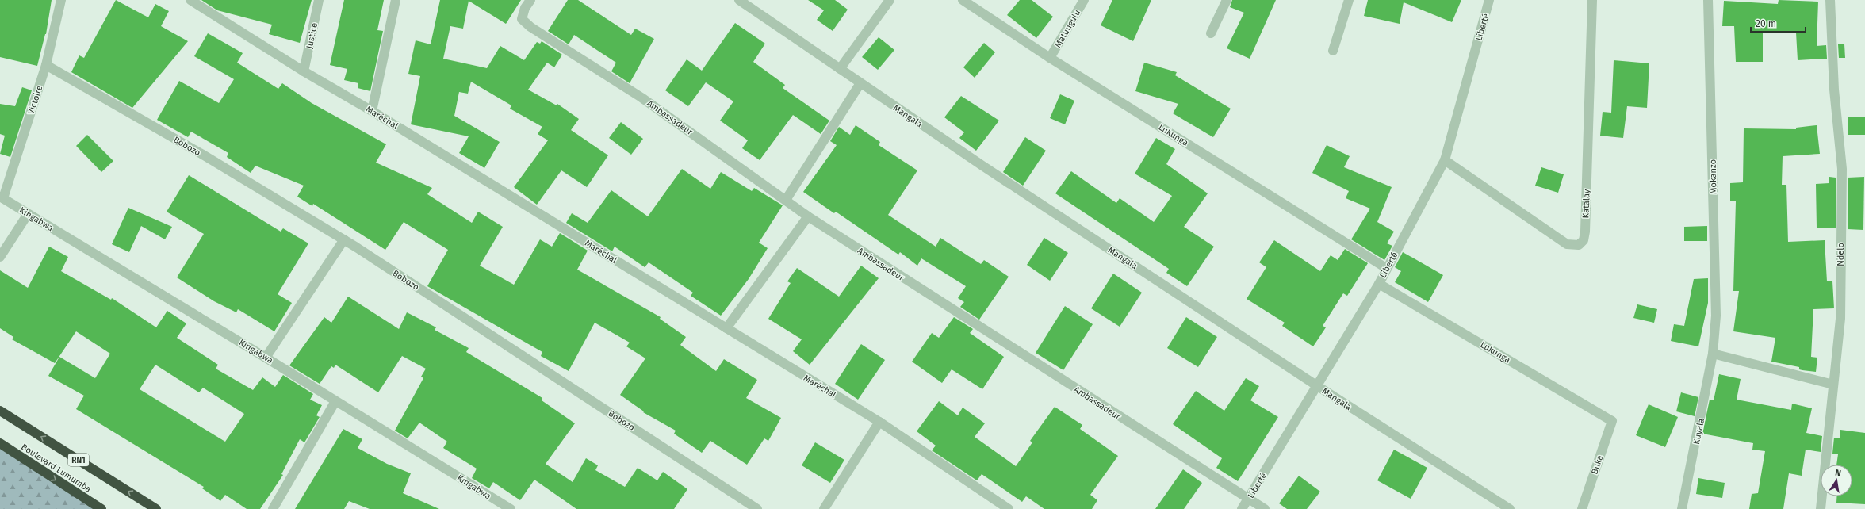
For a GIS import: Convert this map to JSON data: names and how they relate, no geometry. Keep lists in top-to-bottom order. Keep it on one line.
{"streets":{"highway":["RN1","Boulevard Lumumba"],"street":["Liberté","Matungulu","Justice","Victoire","Mangala","Maréchal","Ambassadeur","Lukunga","Bobozo","Mokanzo","Katalay","Kingabwa","Ndelo","Kuyala","Buka"]},"crossings":[["Liberté","Mangala"],["Liberté","Ambassadeur"],["Liberté","Lukunga"],["Liberté","Katalay"],["Matungulu","Lukunga"],["Justice","Maréchal"],["Victoire","Bobozo"],["Victoire","Kingabwa"],["Lukunga","Buka"],["Mokanzo","Kuyala"]],"scale_bar":"20 m","north":"top"}
